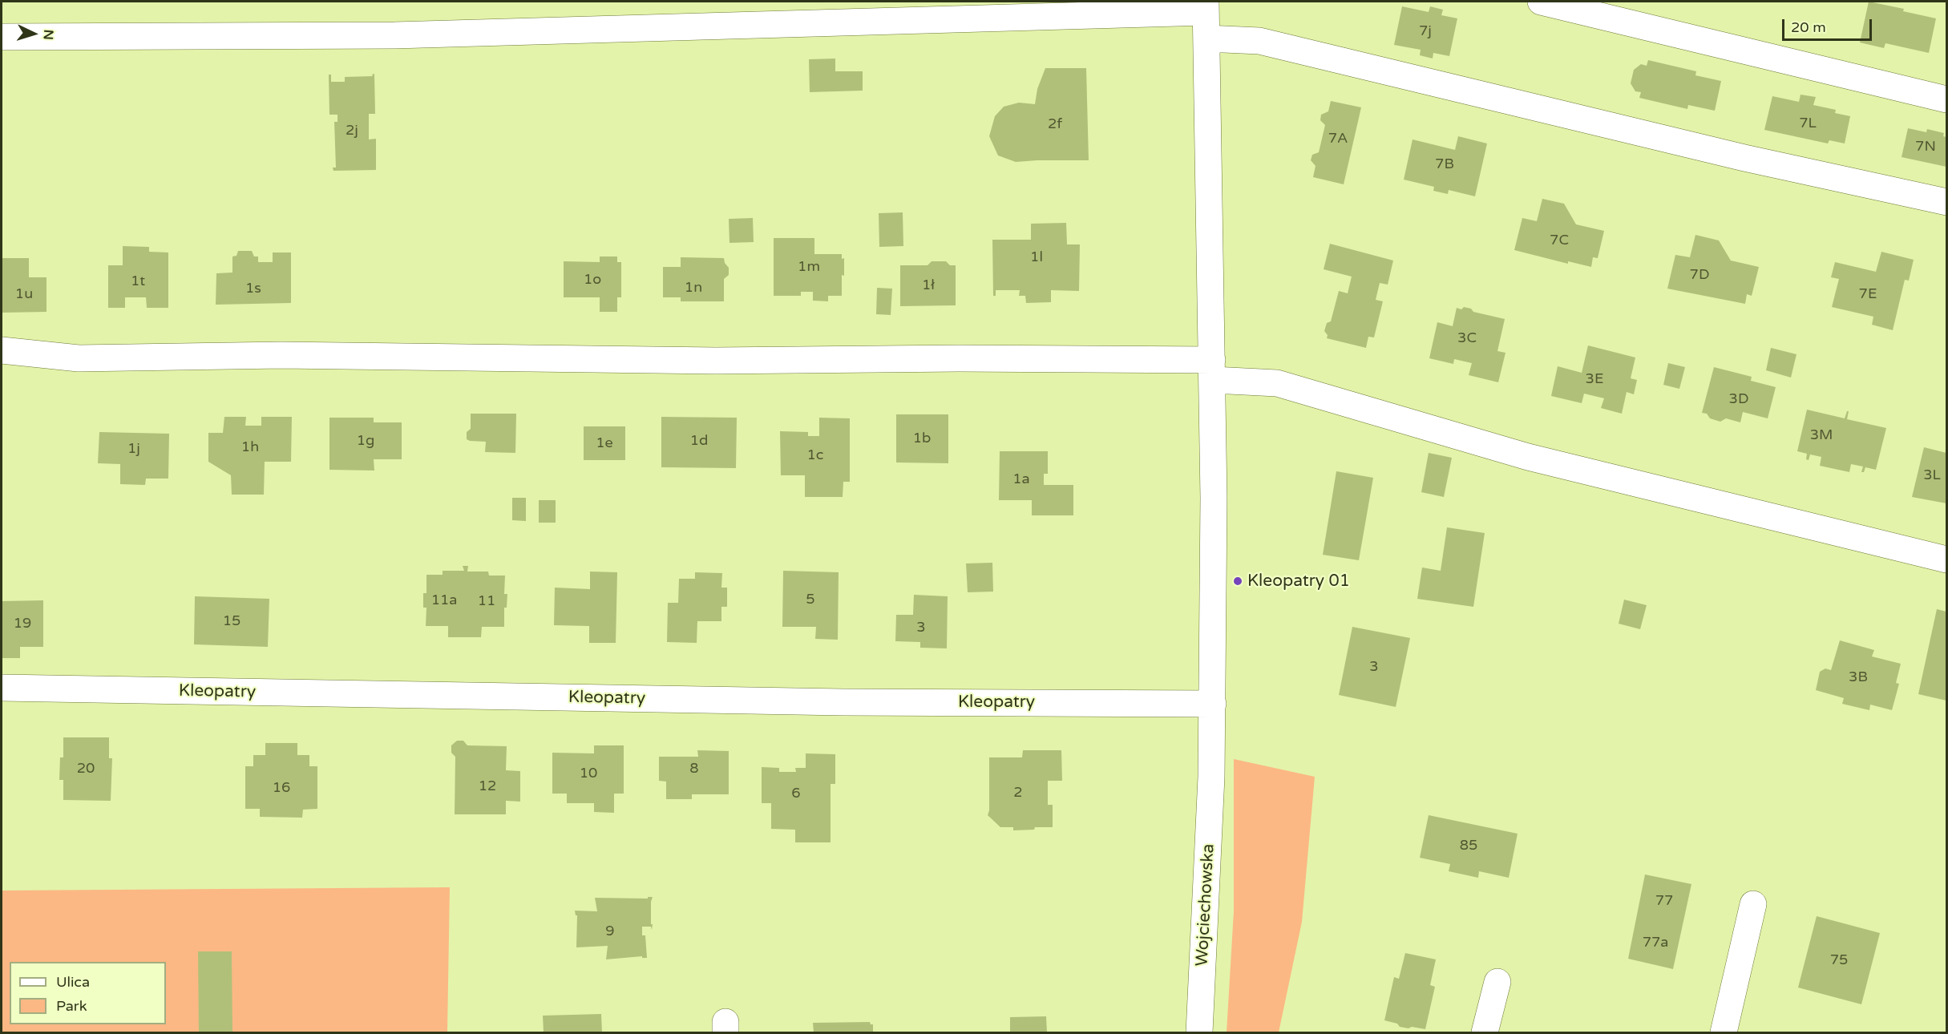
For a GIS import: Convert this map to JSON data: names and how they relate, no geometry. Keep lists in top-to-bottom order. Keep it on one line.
{"streets":{"street":["Kleopatry","Wojciechowska"]},"crossings":[["Kleopatry","Wojciechowska"]],"places":["Kleopatry 01"],"house_numbers":["7j","7L","2f","2j","7A","7N","7B","7C","1l","1m","7D","1o","1t","1ł","1n","1s","1u","7E","3C","3E","3D","3M","1b","1g","1d","1e","1h","1j","1c","3L","1a","5","11a","11","15","19","3","3","3B","20","8","10","12","16","2","6","85","77","9","77a","75"],"legend":["Ulica","Park"],"scale_bar":"20 m","north":"right"}
